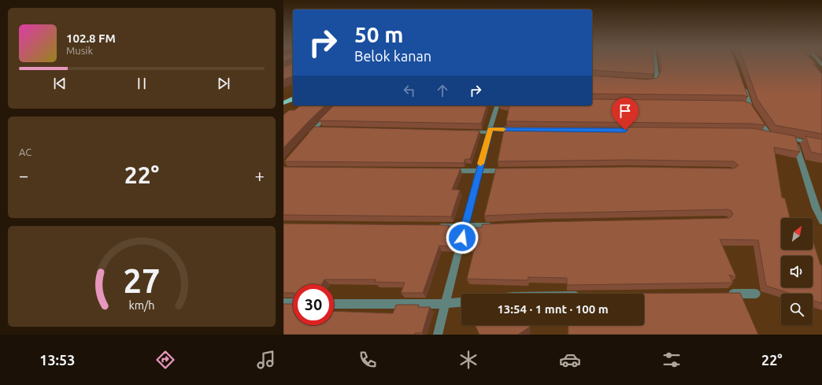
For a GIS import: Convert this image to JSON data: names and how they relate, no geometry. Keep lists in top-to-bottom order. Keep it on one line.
{"north":"top right","page":{"turn":["50 m","Belok kanan"],"song":["102.8 FM","Musik"],"tile":"AC","heat":["−","22°","+"],"limit":"30","trip":"13:54 · 1 mnt · 100 m","tabs":["13:53","22°"],"gauge":["27","km/h"]}}
